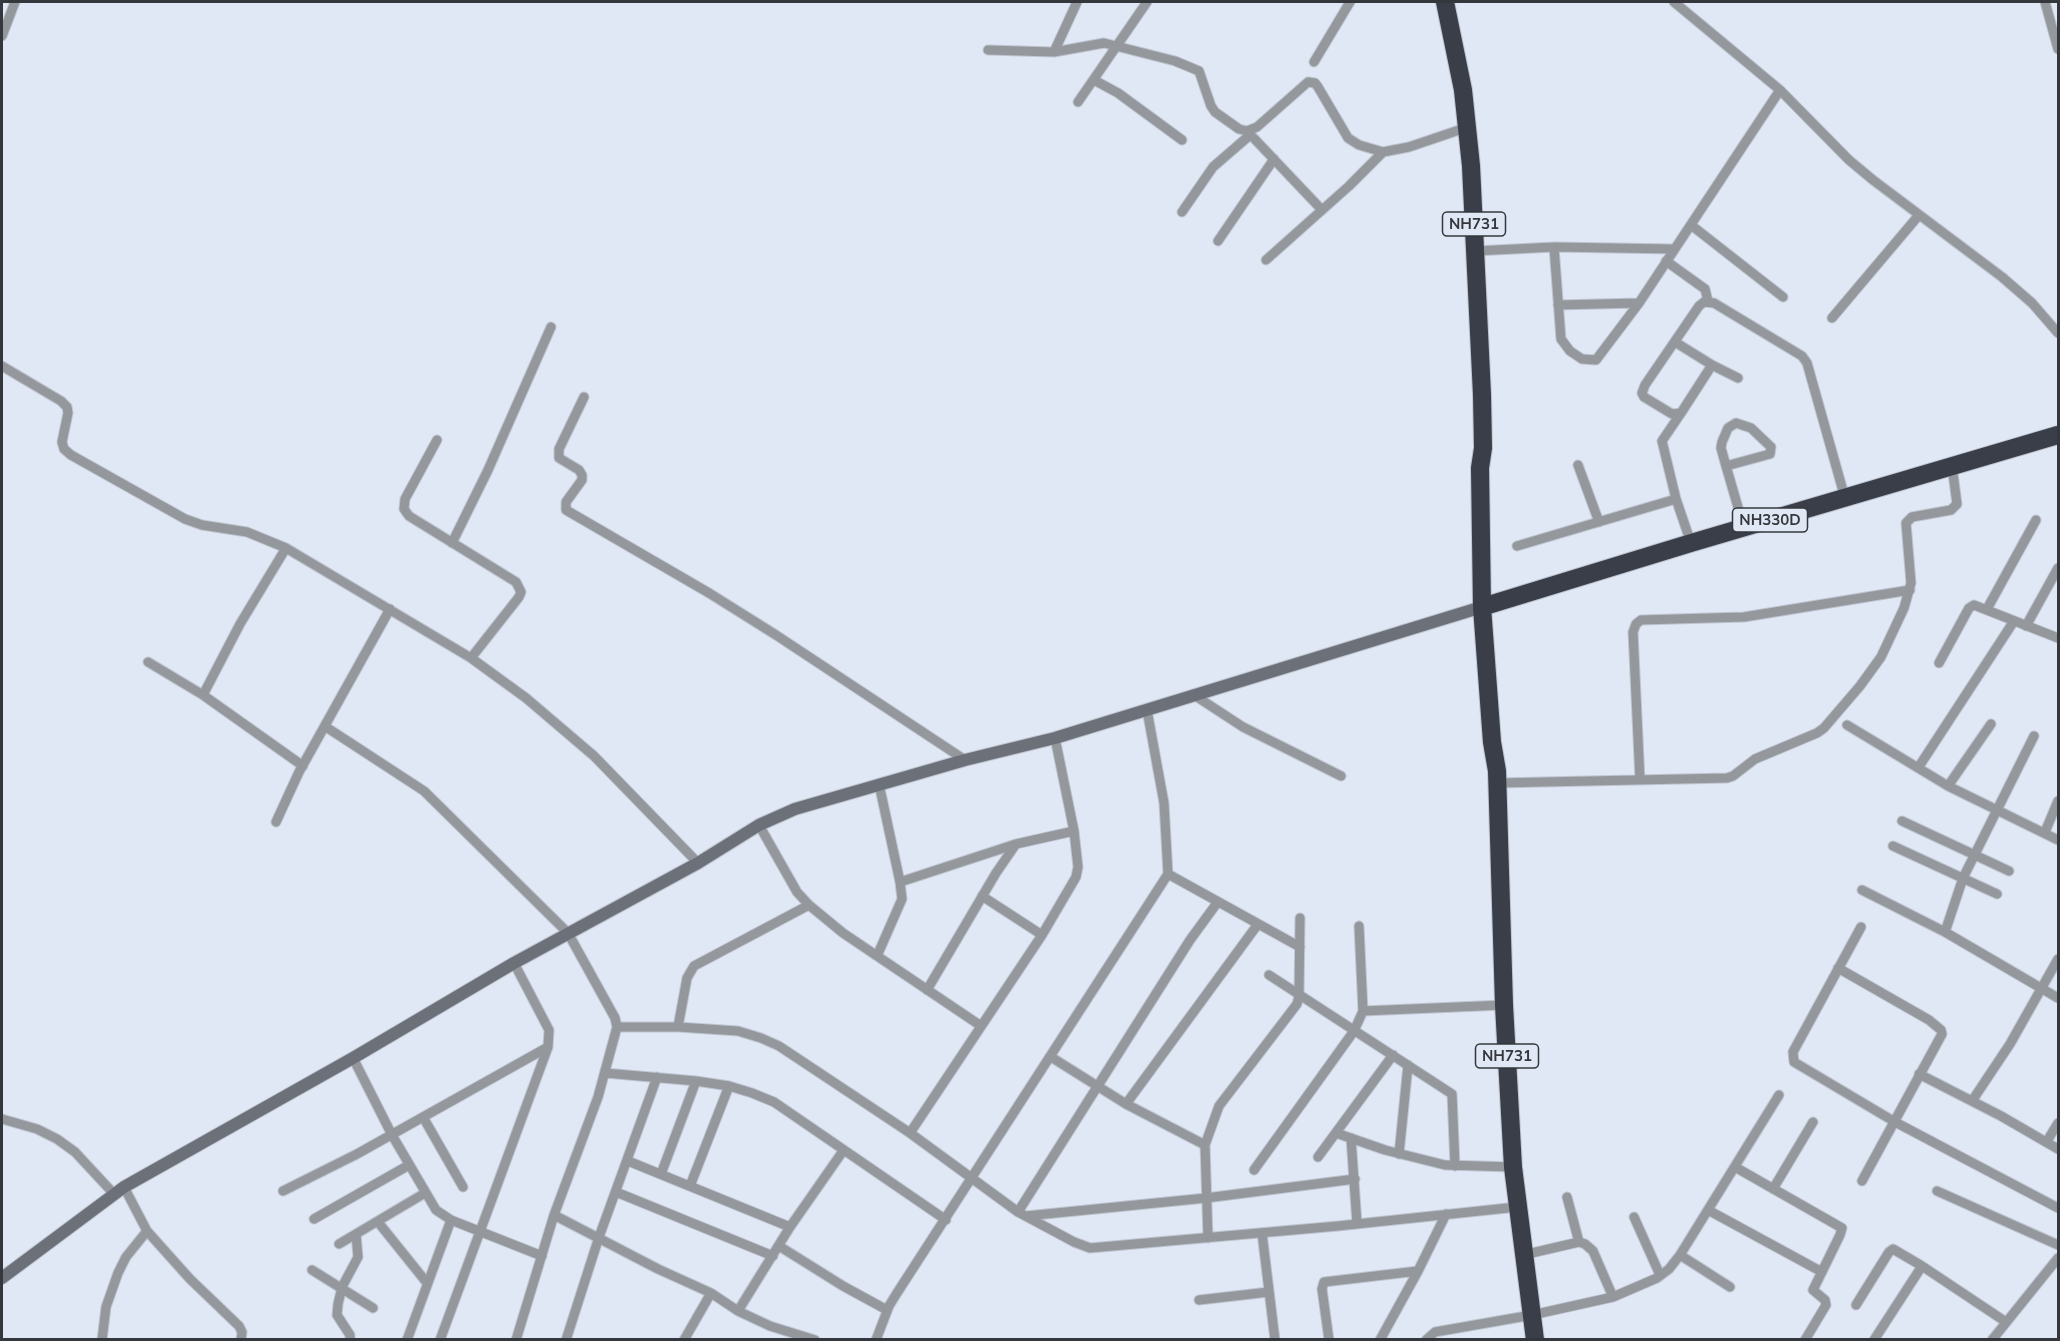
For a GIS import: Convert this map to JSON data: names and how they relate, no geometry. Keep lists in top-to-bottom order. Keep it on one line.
{"streets":{"highway":["NH731","NH330D"]},"crossings":[["NH731","NH330D"]]}
